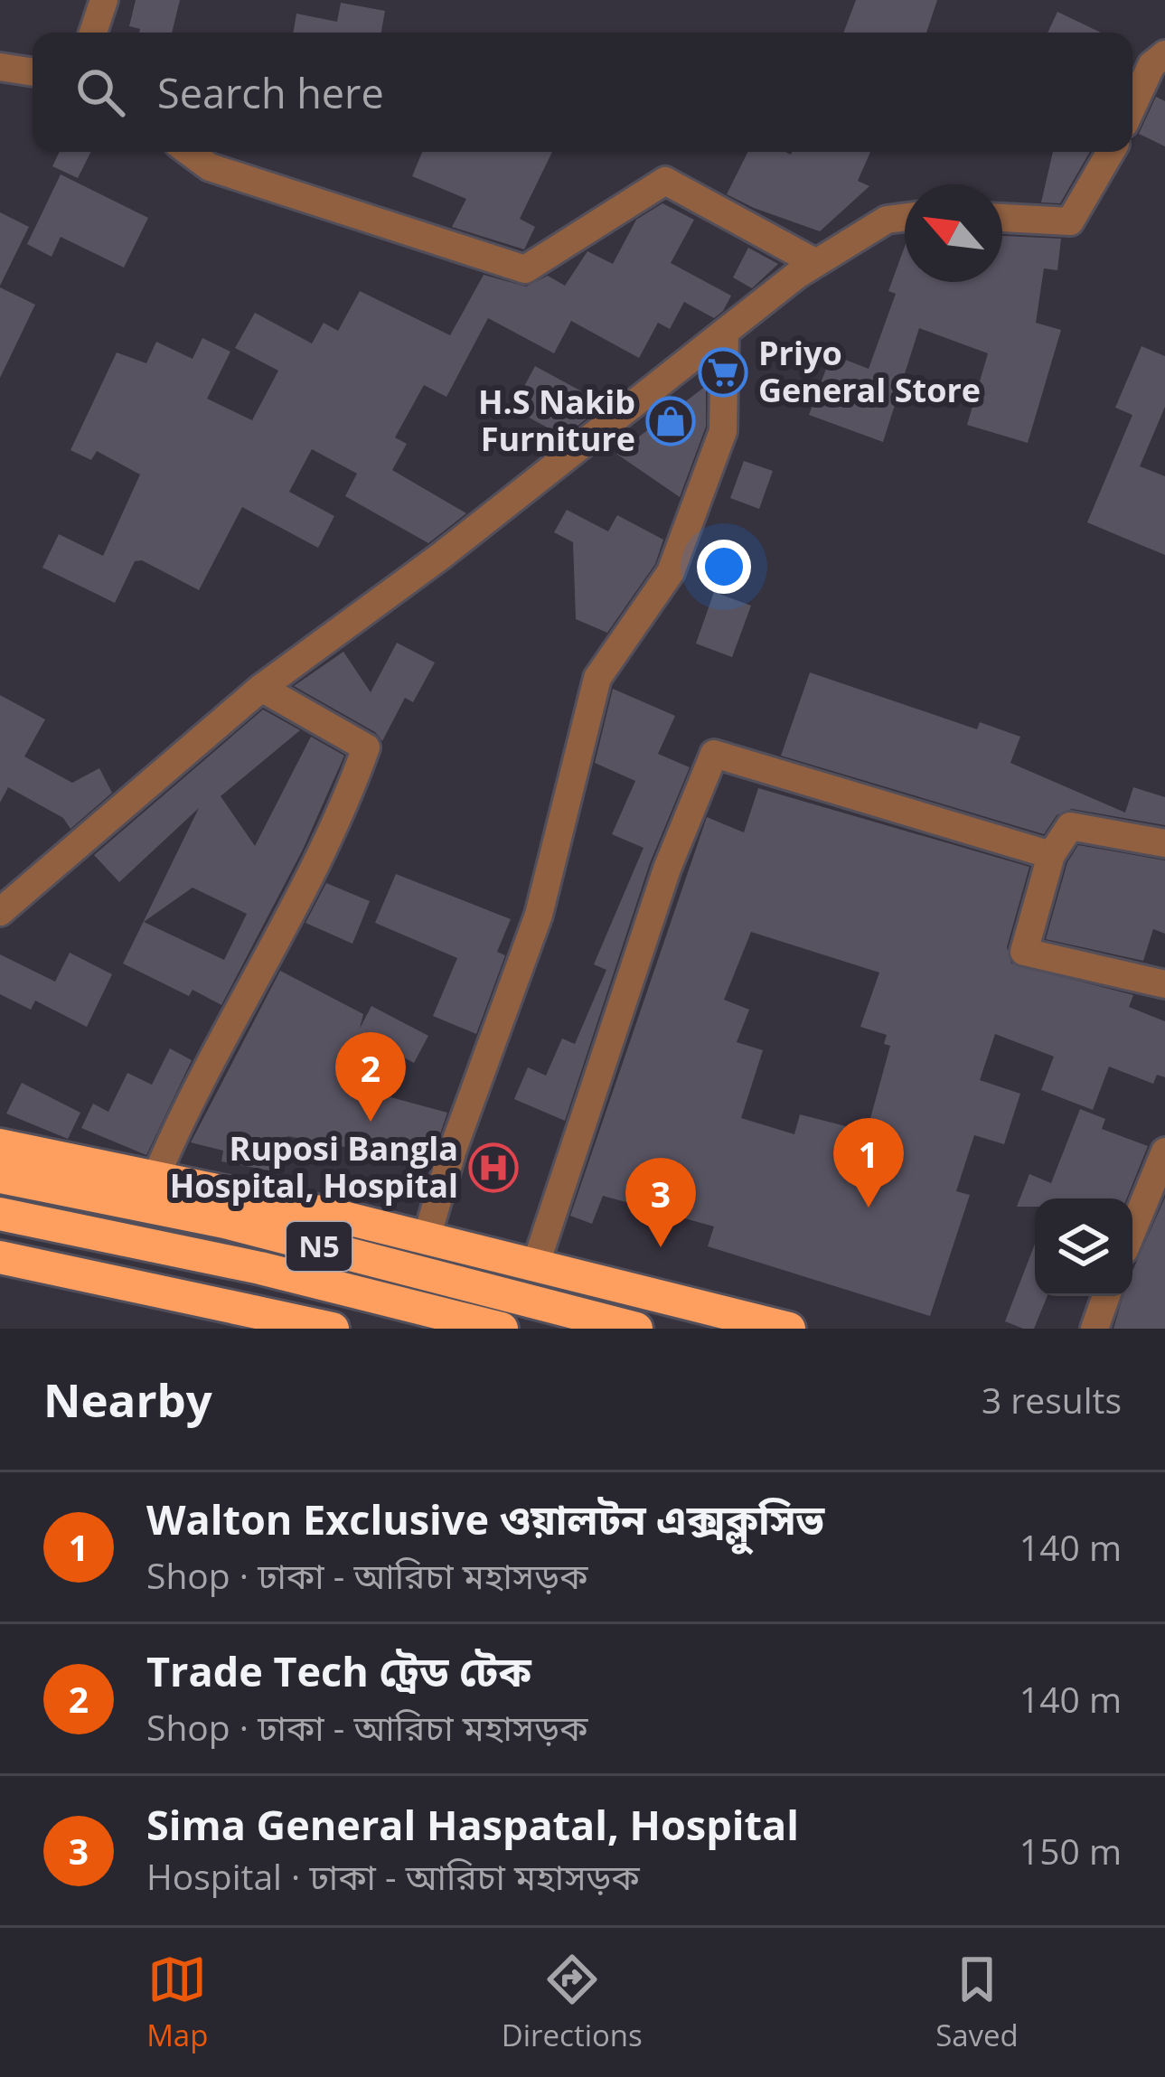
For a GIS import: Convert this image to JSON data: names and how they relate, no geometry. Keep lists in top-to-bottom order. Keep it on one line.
{"streets":{"highway":["N5"]},"places":{"supermarket":["Priyo General Store"],"shop":["H.S Nakib Furniture"],"hospital":["Ruposi Bangla Hospital, Hospital"]},"north":"top left","page":{"search":"Search here","pins":["2","1","3"],"heading":["Nearby","3 results"],"list":[{"mark":"1","name":"Walton Exclusive ওয়ালটন এক্সক্লুসিভ","note":"Shop · ঢাকা - আরিচা মহাসড়ক","value":"140 m"},{"mark":"2","name":"Trade Tech ট্রেড টেক","note":"Shop · ঢাকা - আরিচা মহাসড়ক","value":"140 m"},{"mark":"3","name":"Sima General Haspatal, Hospital","note":"Hospital · ঢাকা - আরিচা মহাসড়ক","value":"150 m"}],"nav":["Map","Directions","Saved"]}}
